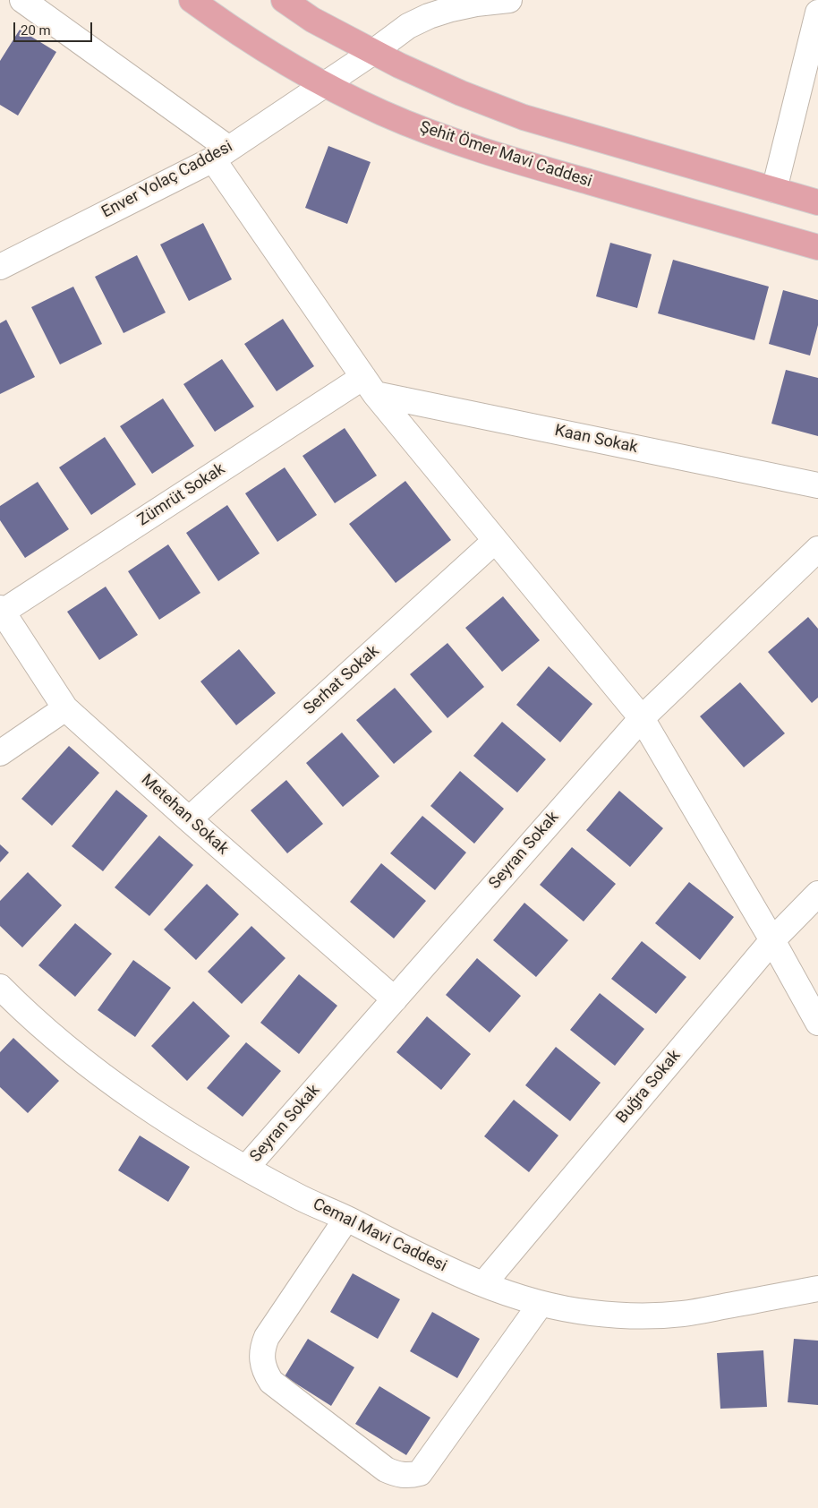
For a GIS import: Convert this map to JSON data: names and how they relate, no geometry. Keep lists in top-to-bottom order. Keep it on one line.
{"streets":{"main road":["Şehit Ömer Mavi Caddesi"],"street":["Enver Yolaç Caddesi","Kaan Sokak","Zümrüt Sokak","Serhat Sokak","Metehan Sokak","Seyran Sokak","Buğra Sokak","Cemal Mavi Caddesi"]},"crossings":[["Şehit Ömer Mavi Caddesi","Enver Yolaç Caddesi"],["Kaan Sokak","Zümrüt Sokak"],["Zümrüt Sokak","Metehan Sokak"],["Serhat Sokak","Metehan Sokak"],["Metehan Sokak","Seyran Sokak"],["Seyran Sokak","Cemal Mavi Caddesi"],["Buğra Sokak","Cemal Mavi Caddesi"]],"scale_bar":"20 m"}
